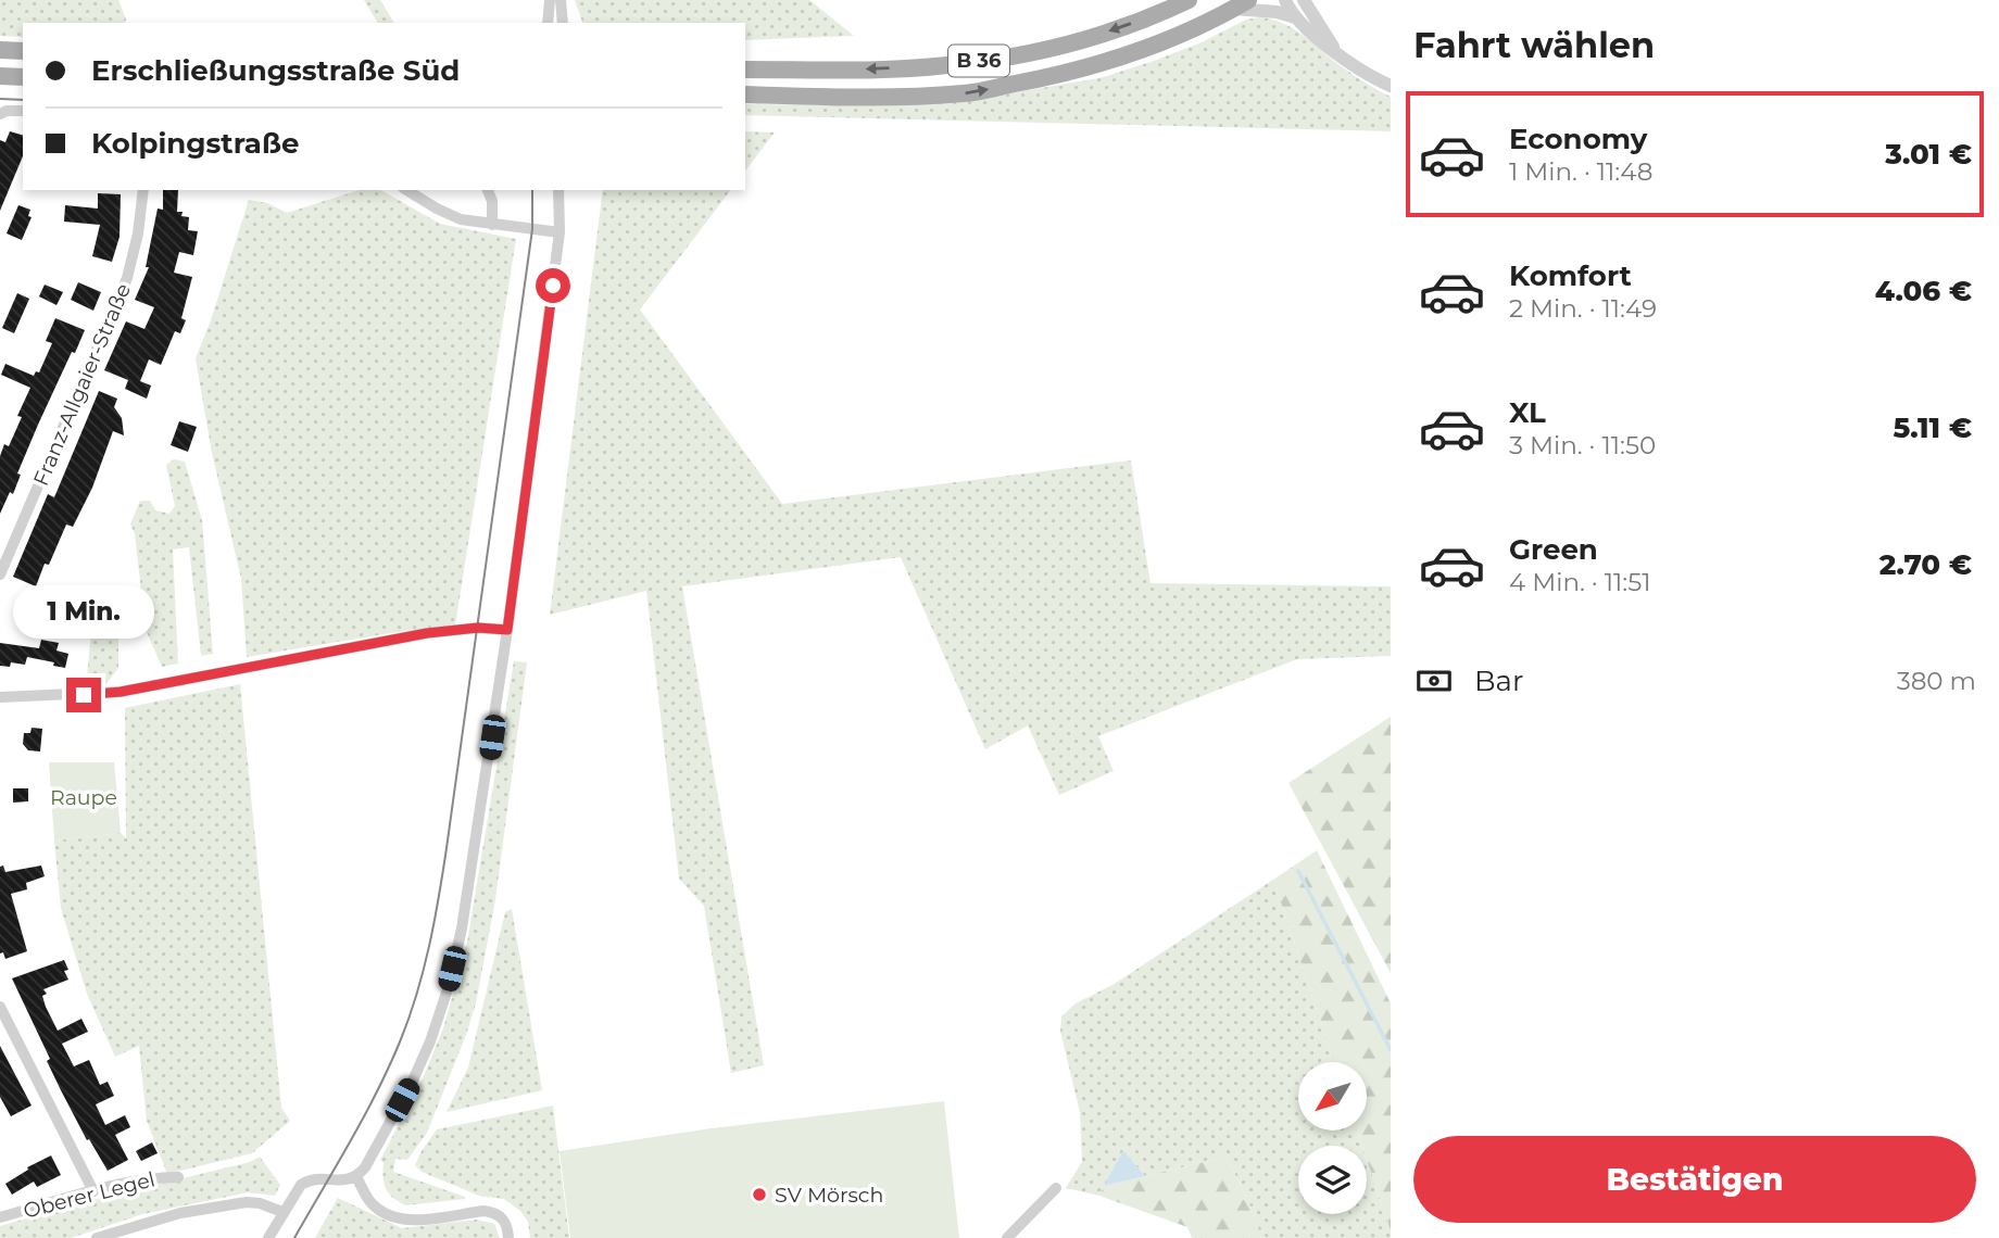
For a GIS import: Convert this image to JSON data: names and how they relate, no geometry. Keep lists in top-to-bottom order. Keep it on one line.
{"streets":{"main road":["B 36"],"street":["Franz-Allgaier-Straße","Oberer Legel"]},"parks":["Raupe"],"places":["SV Mörsch"],"north":"bottom left","page":{"heading":"Fahrt wählen","banner":["Erschließungsstraße Süd","Kolpingstraße"],"list":[{"name":"Economy","note":"1 Min. · 11:48","value":"3.01 €"},{"name":"Komfort","note":"2 Min. · 11:49","value":"4.06 €"},{"name":"XL","note":"3 Min. · 11:50","value":"5.11 €"},{"name":"Green","note":"4 Min. · 11:51","value":"2.70 €"}],"bubble":"1 Min.","pay":["Bar","380 m"],"buttons":"Bestätigen"}}
